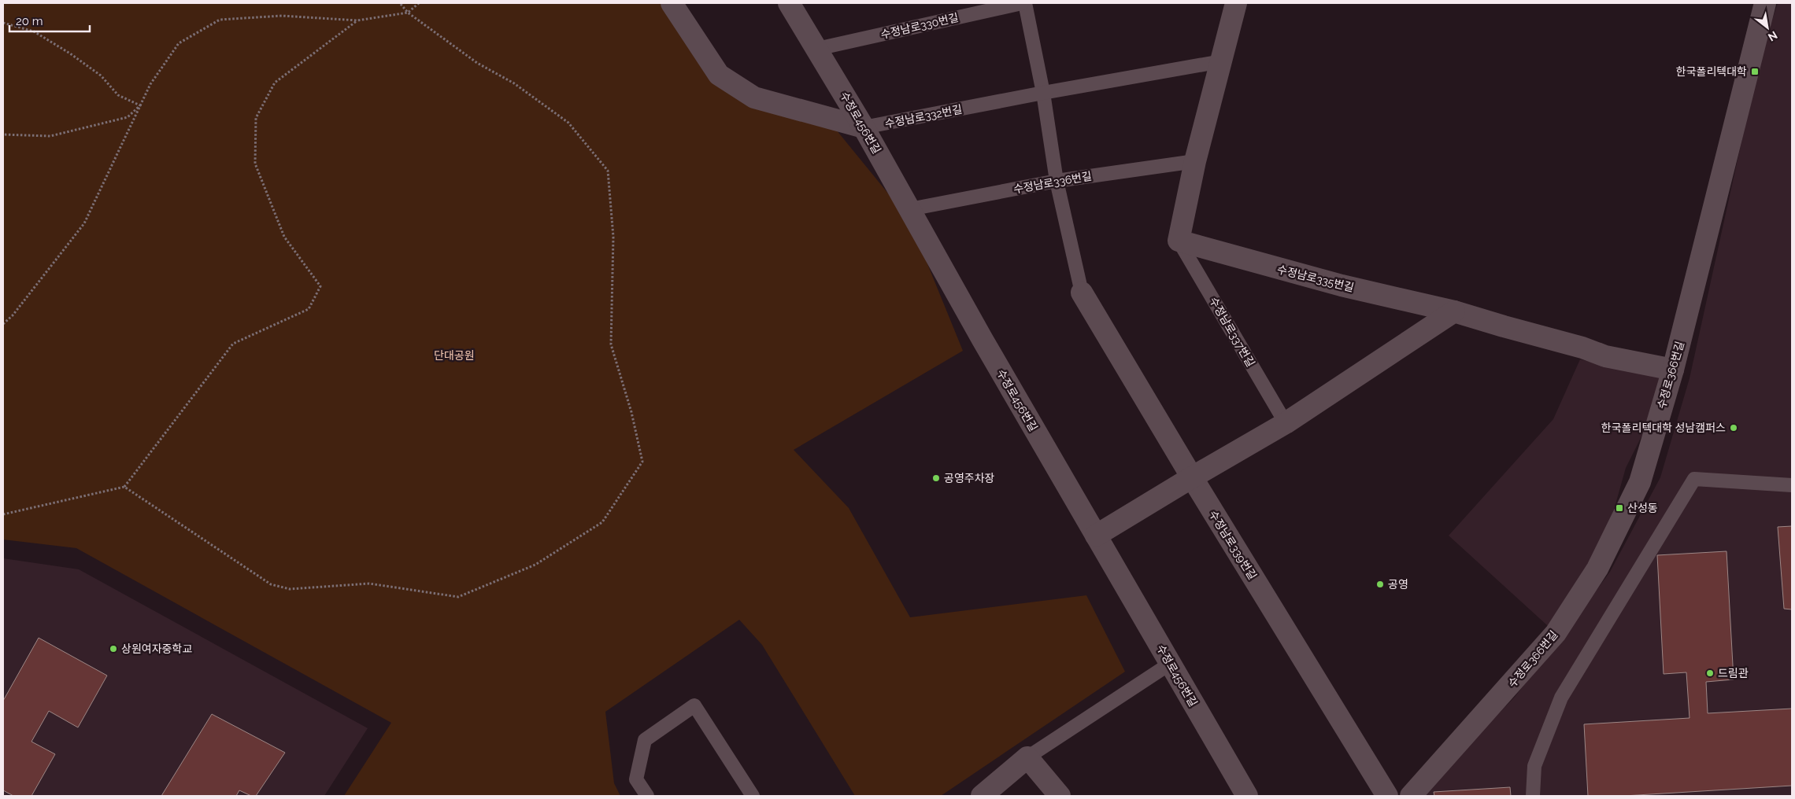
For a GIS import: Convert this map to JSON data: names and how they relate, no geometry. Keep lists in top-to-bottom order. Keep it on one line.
{"streets":{"street":["수정남로332번길","수정로456번길","수정남로335번길","수정로366번길","수정남로339번길"],"lane":["수정남로330번길","수정남로336번길","수정남로337번길"]},"crossings":[["수정남로330번길","수정로456번길"],["수정남로332번길","수정로456번길"],["수정로456번길","수정남로336번길"],["수정남로335번길","수정남로337번길"],["수정남로335번길","수정로366번길"]],"parks":["단대공원"],"places":{"transit":["한국폴리텍대학","산성동"],"other":["한국폴리텍대학 성남캠퍼스","공영주차장","공영","상원여자중학교","드림관"]},"scale_bar":"20 m","north":"bottom right"}
